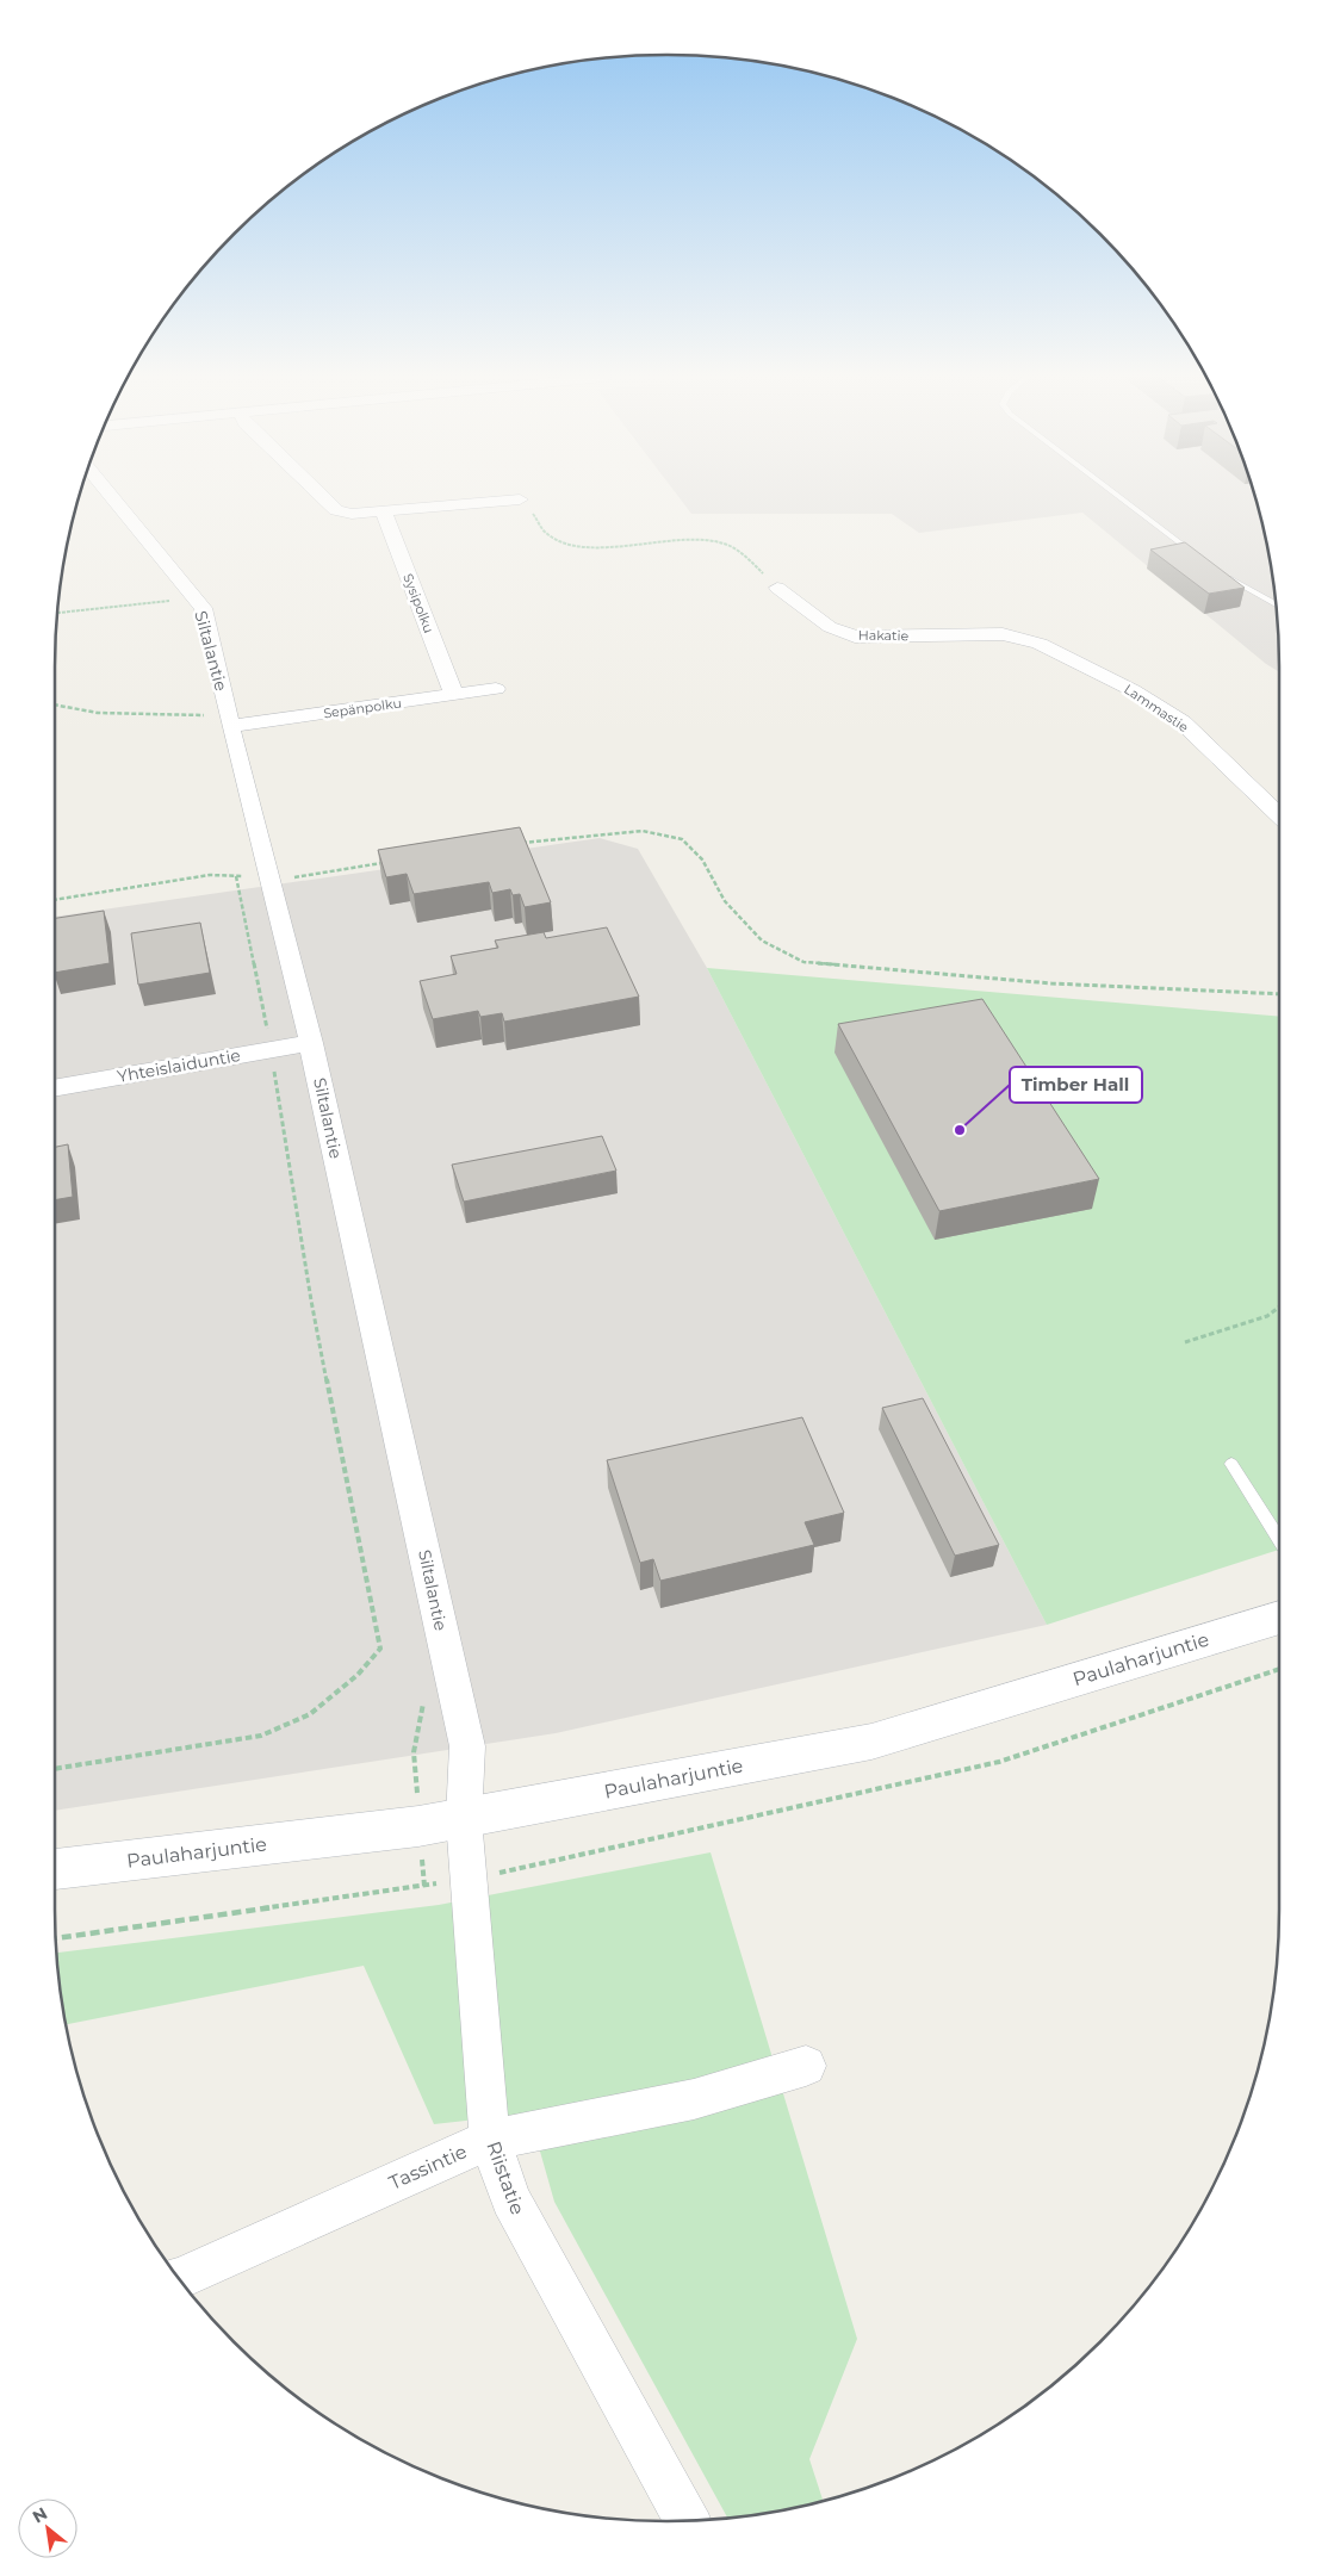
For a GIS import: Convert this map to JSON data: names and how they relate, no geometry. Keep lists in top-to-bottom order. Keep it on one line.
{"streets":{"main road":["Paulaharjuntie"],"street":["Sysipolku","Hakatie","Siltalantie","Sepänpolku","Lammastie","Yhteislaiduntie","Tassintie","Riistatie"]},"crossings":[["Sysipolku","Sepänpolku"],["Hakatie","Lammastie"],["Siltalantie","Sepänpolku"],["Siltalantie","Yhteislaiduntie"],["Siltalantie","Paulaharjuntie"],["Siltalantie","Riistatie"],["Paulaharjuntie","Riistatie"],["Tassintie","Riistatie"]],"places":["Timber Hall"],"north":"top left"}
